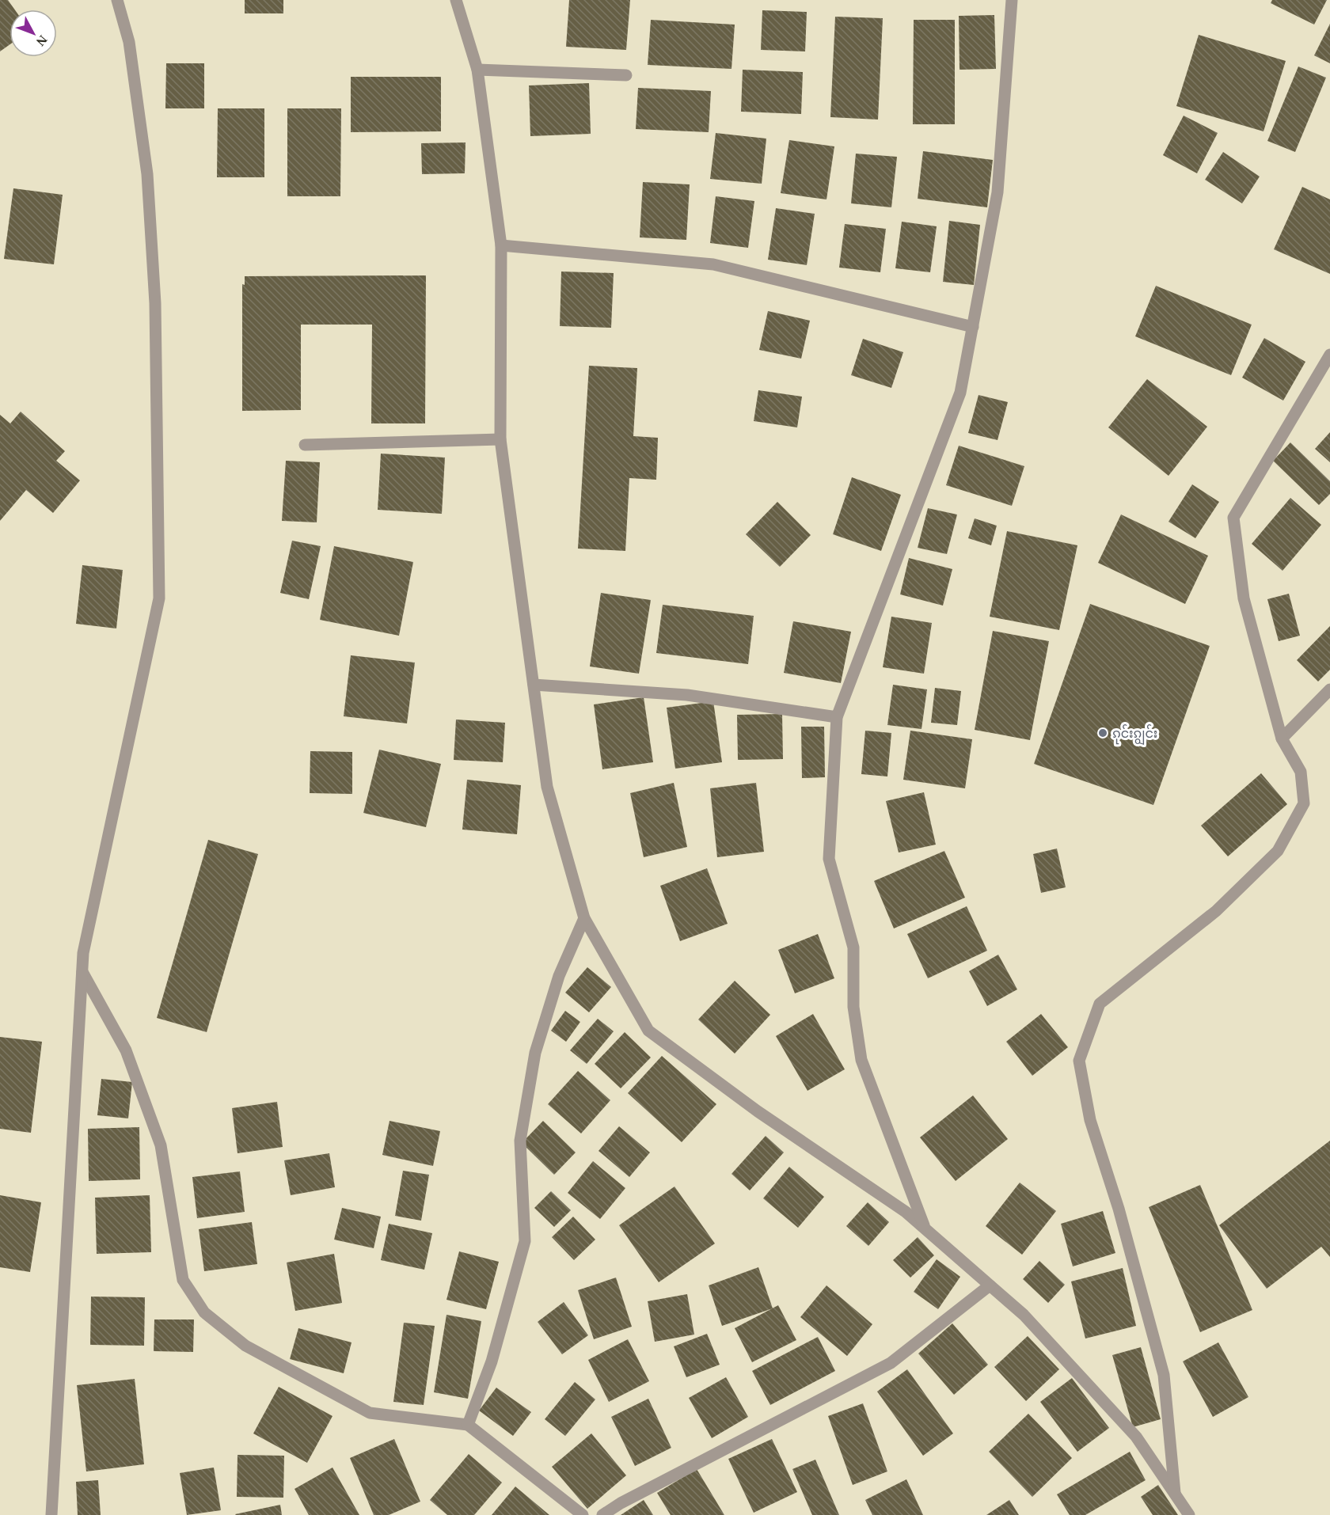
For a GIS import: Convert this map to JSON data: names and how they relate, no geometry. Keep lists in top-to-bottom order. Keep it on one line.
{"places":["ၵုင်းၵျွင်း"],"north":"bottom right"}
